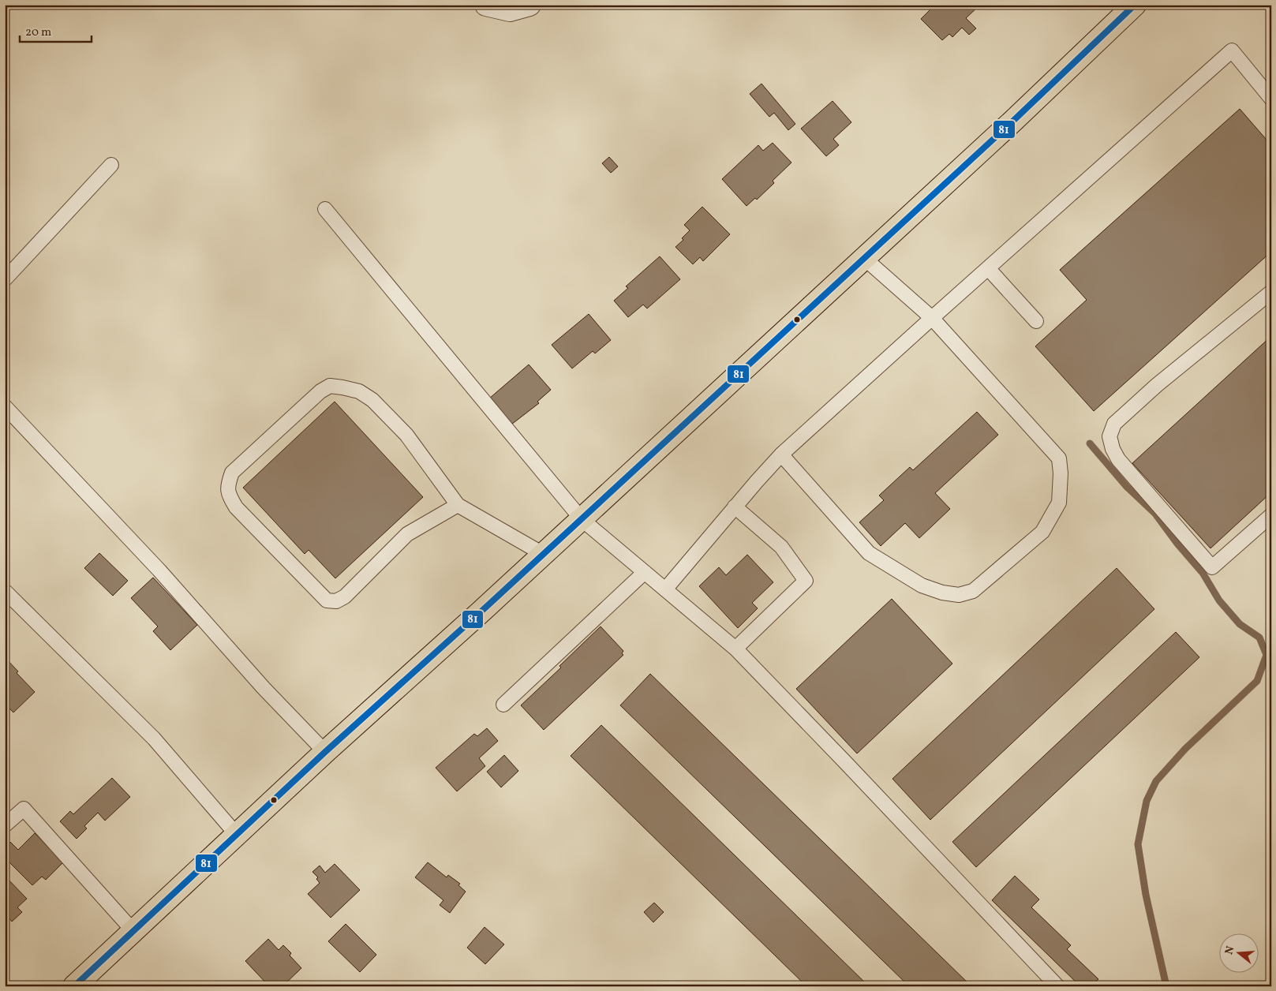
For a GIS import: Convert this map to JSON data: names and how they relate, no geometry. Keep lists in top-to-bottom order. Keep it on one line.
{"lines":["transit line 81"],"scale_bar":"20 m","north":"left"}
